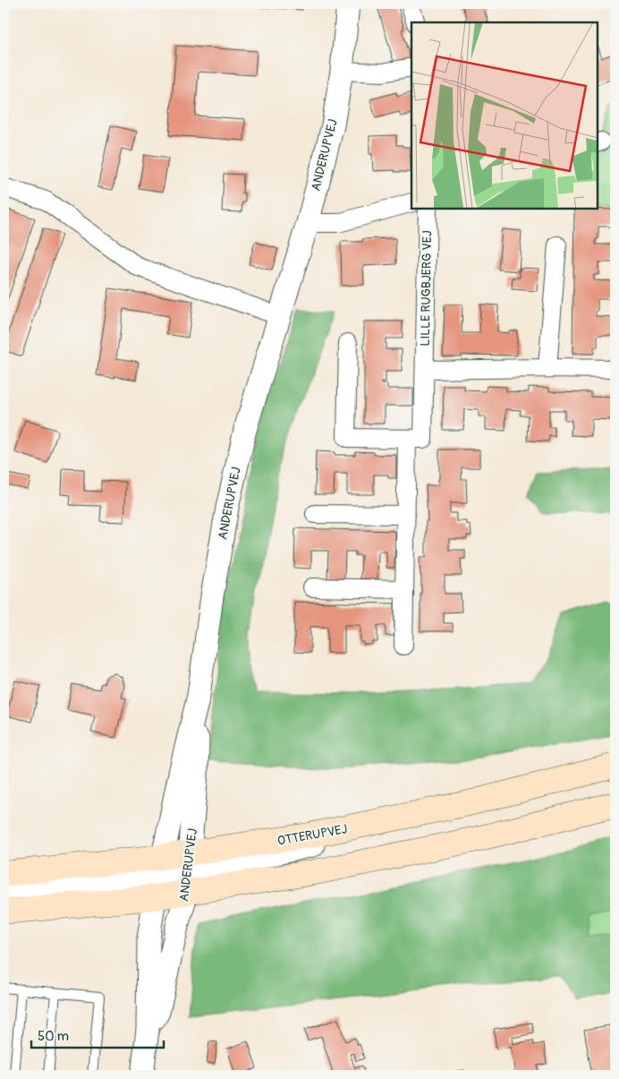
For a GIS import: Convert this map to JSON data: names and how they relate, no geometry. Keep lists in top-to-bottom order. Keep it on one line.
{"streets":{"main road":["OTTERUPVEJ"],"street":["ANDERUPVEJ","LILLE RUGBJERG VEJ"]},"crossings":[["ANDERUPVEJ","OTTERUPVEJ"]],"scale_bar":"50 m"}
